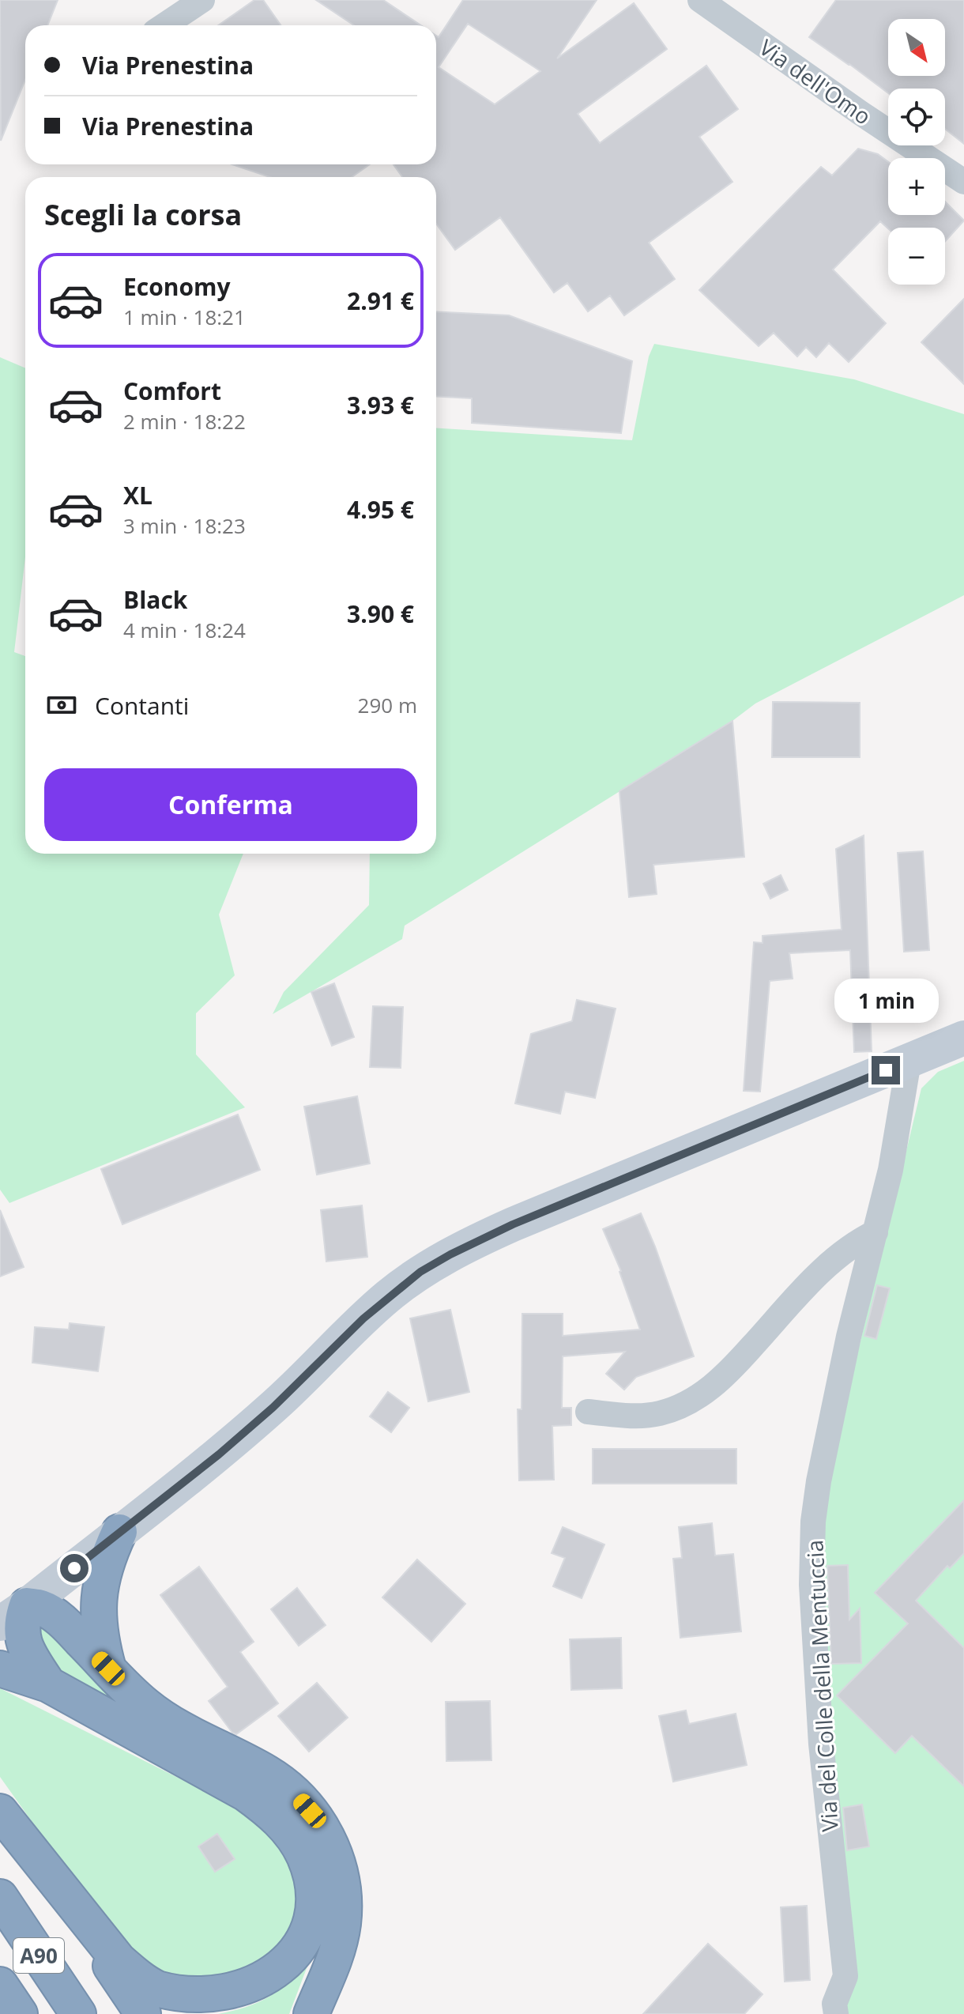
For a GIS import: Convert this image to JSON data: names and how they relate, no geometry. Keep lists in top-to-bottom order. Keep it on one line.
{"streets":{"highway":["A90"],"street":["Via dell'Omo","Via del Colle della Mentuccia"]},"north":"bottom right","page":{"map_buttons":["+","−"],"banner":["Via Prenestina","Via Prenestina"],"heading":"Scegli la corsa","list":[{"name":"Economy","note":"1 min · 18:21","value":"2.91 €"},{"name":"Comfort","note":"2 min · 18:22","value":"3.93 €"},{"name":"XL","note":"3 min · 18:23","value":"4.95 €"},{"name":"Black","note":"4 min · 18:24","value":"3.90 €"}],"pay":["Contanti","290 m"],"buttons":"Conferma","bubble":"1 min"}}
